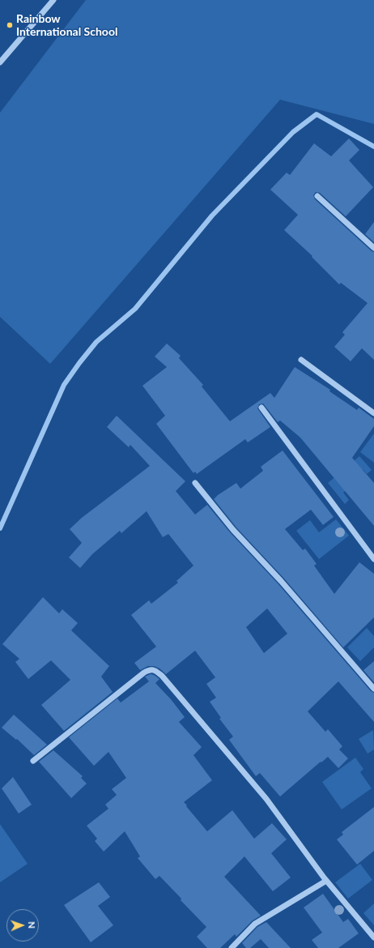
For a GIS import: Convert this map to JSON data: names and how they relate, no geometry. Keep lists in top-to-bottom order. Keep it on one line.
{"places":["Rainbow International School"],"north":"right"}
